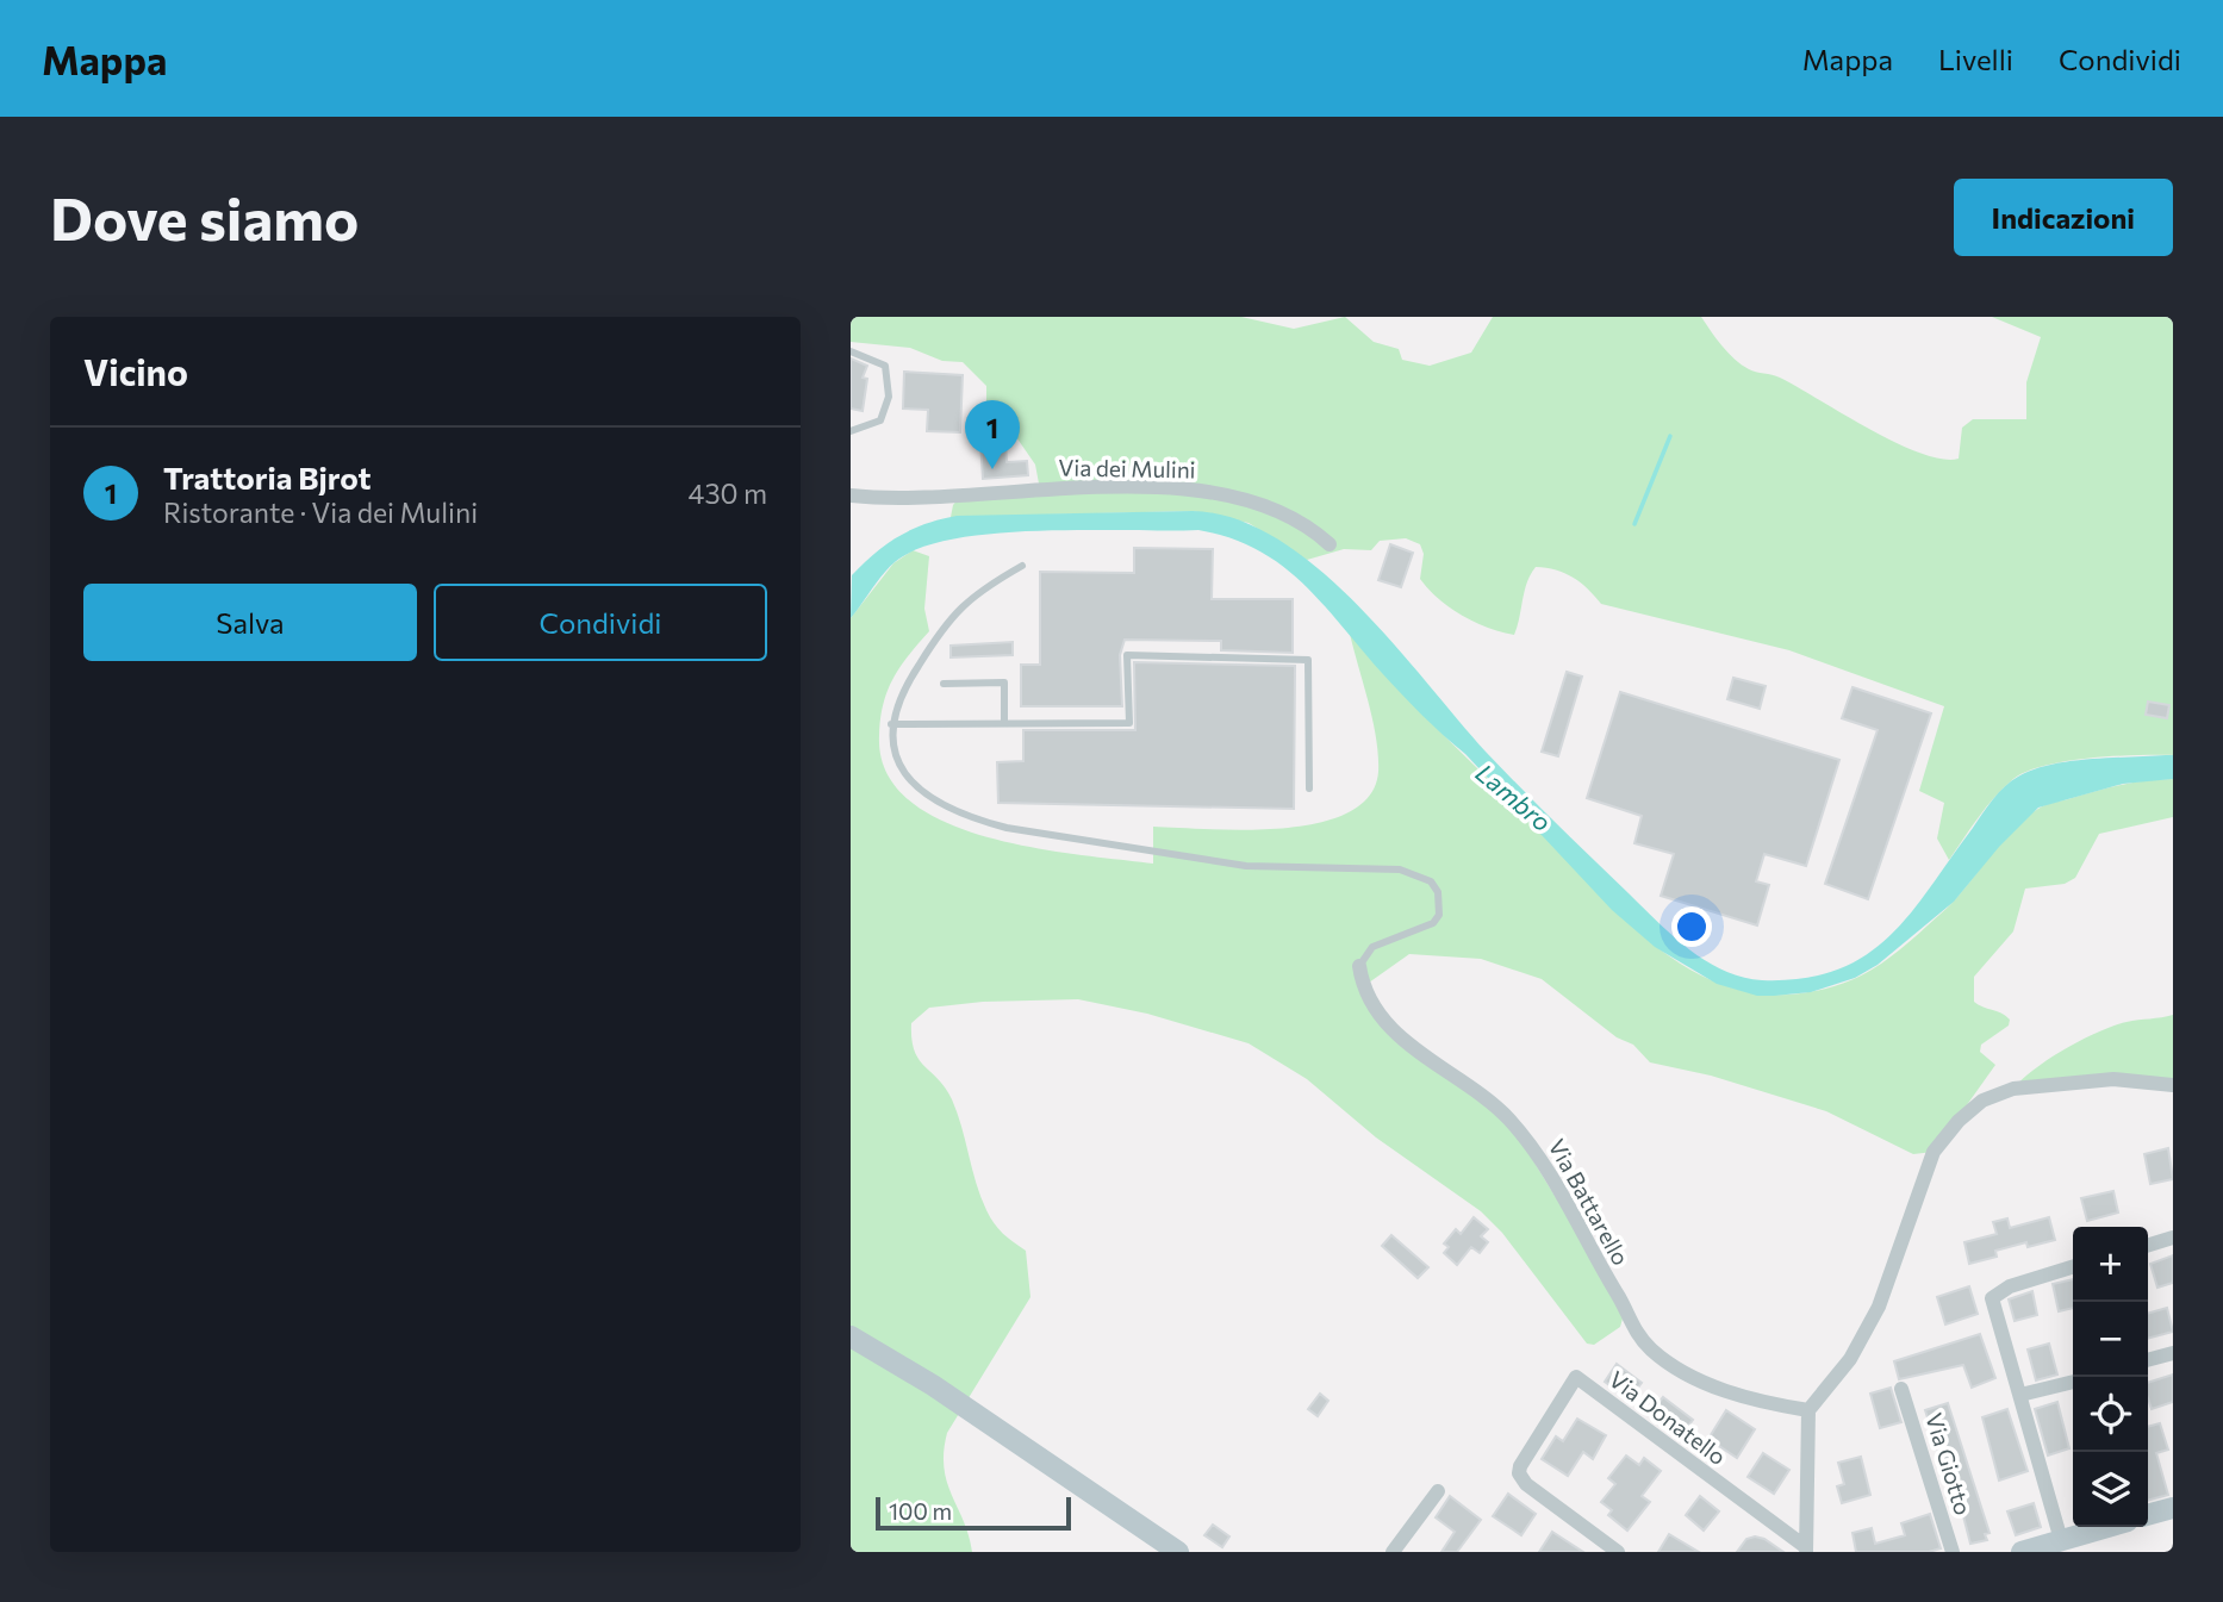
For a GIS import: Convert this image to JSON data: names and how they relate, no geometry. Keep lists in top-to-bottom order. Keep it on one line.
{"streets":{"street":["Via dei Mulini","Via Battarello","Via Donatello","Via Giotto"]},"water":["Lambro"],"scale_bar":"100 m","page":{"header":"Mappa","nav":["Mappa","Livelli","Condividi"],"buttons":["Indicazioni",["Salva","Condividi"]],"title":"Dove siamo","heading":"Vicino","pins":"1","list":[{"mark":"1","name":"Trattoria Bjrot","note":"Ristorante · Via dei Mulini","value":"430 m"}],"map_buttons":["+","−"],"scale":"100 m"}}
